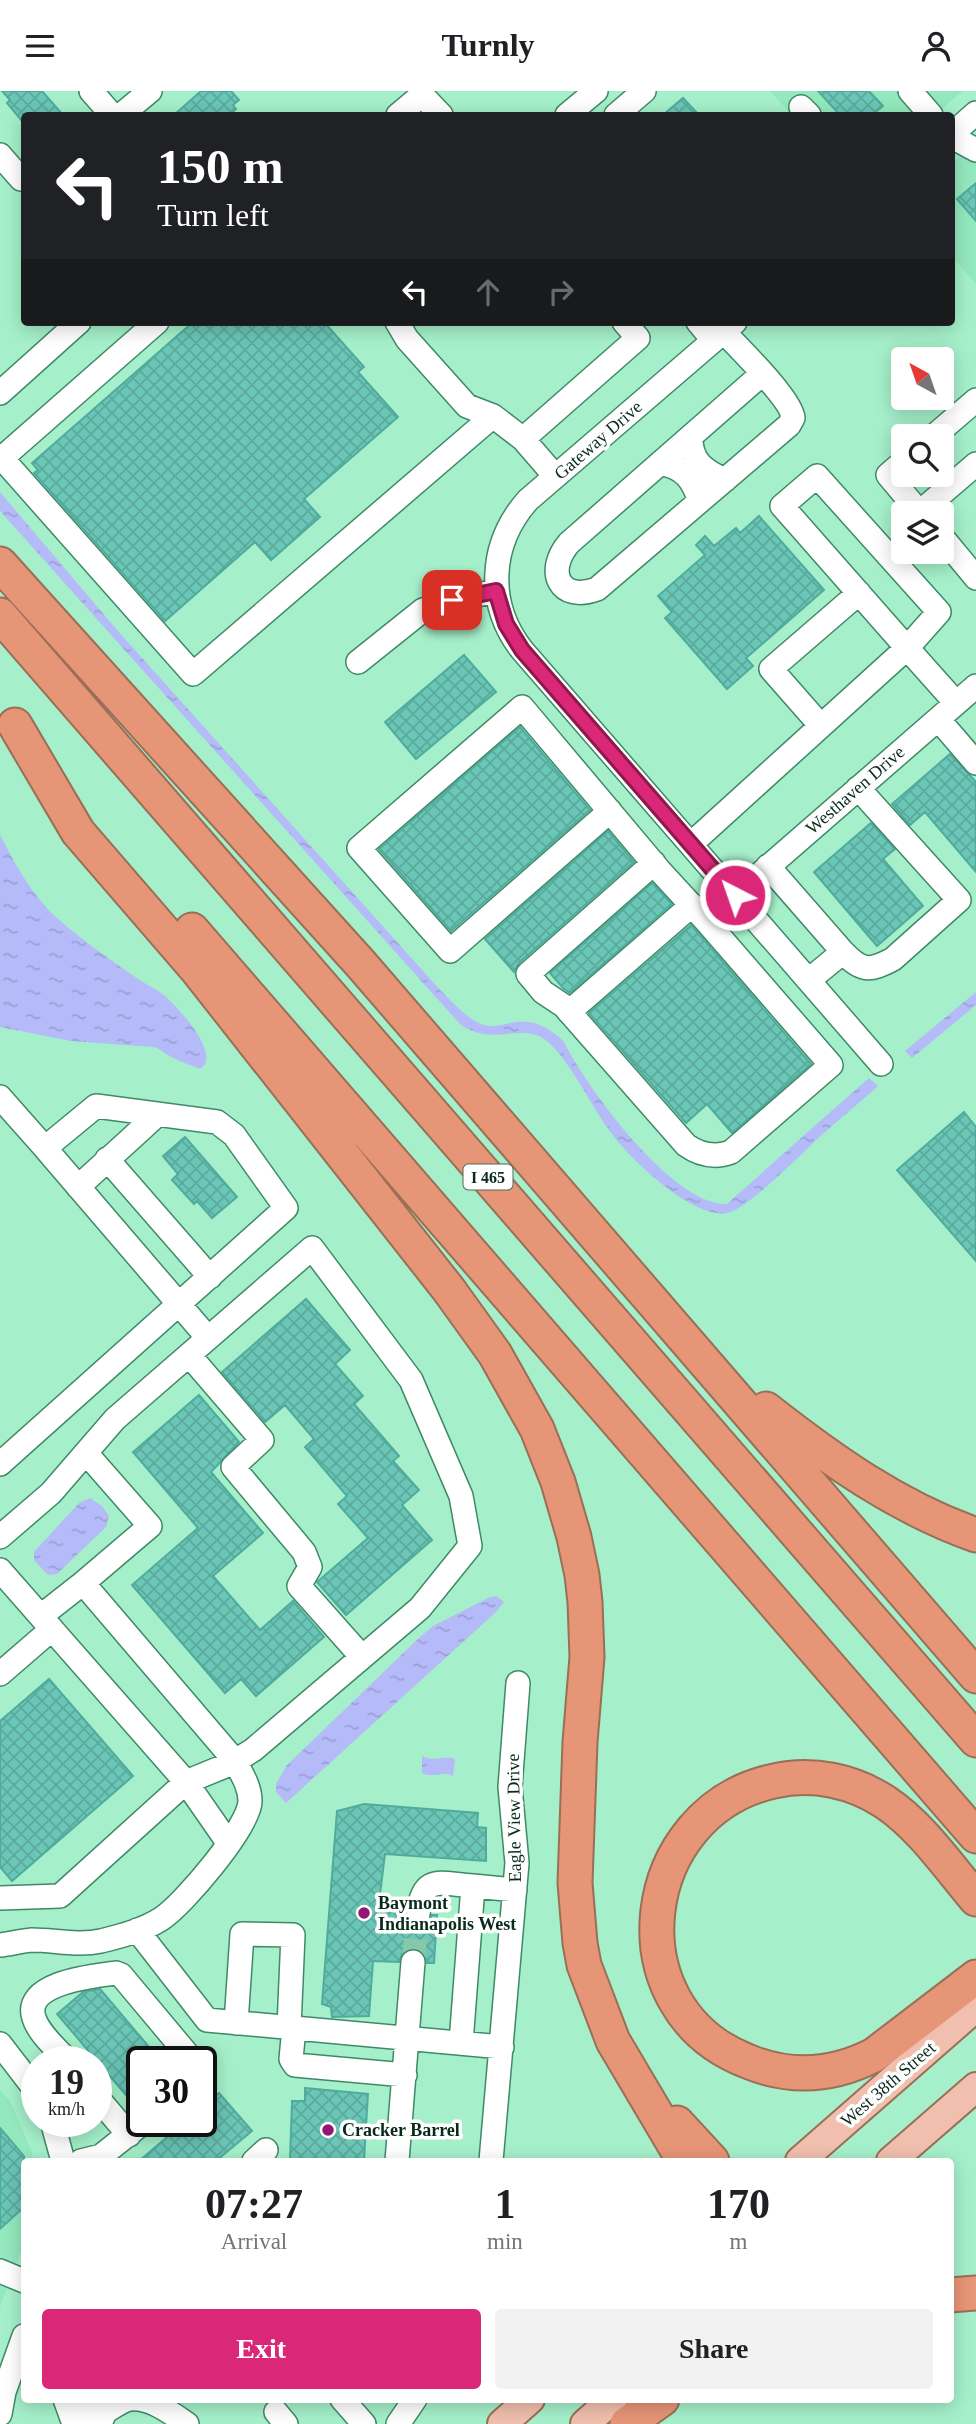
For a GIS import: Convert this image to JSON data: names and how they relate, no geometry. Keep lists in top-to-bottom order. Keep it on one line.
{"streets":{"highway":["I 465"],"main road":["West 38th Street"],"street":["Gateway Drive","Westhaven Drive","Eagle View Drive"]},"places":["Baymont Indianapolis West","Cracker Barrel"],"north":"top left","page":{"header":"Turnly","turn":["150 m","Turn left"],"speed":"19 km/h","limit":"30","eta":["07:27","Arrival","1","min","170","m"],"buttons":["Exit","Share"]}}
